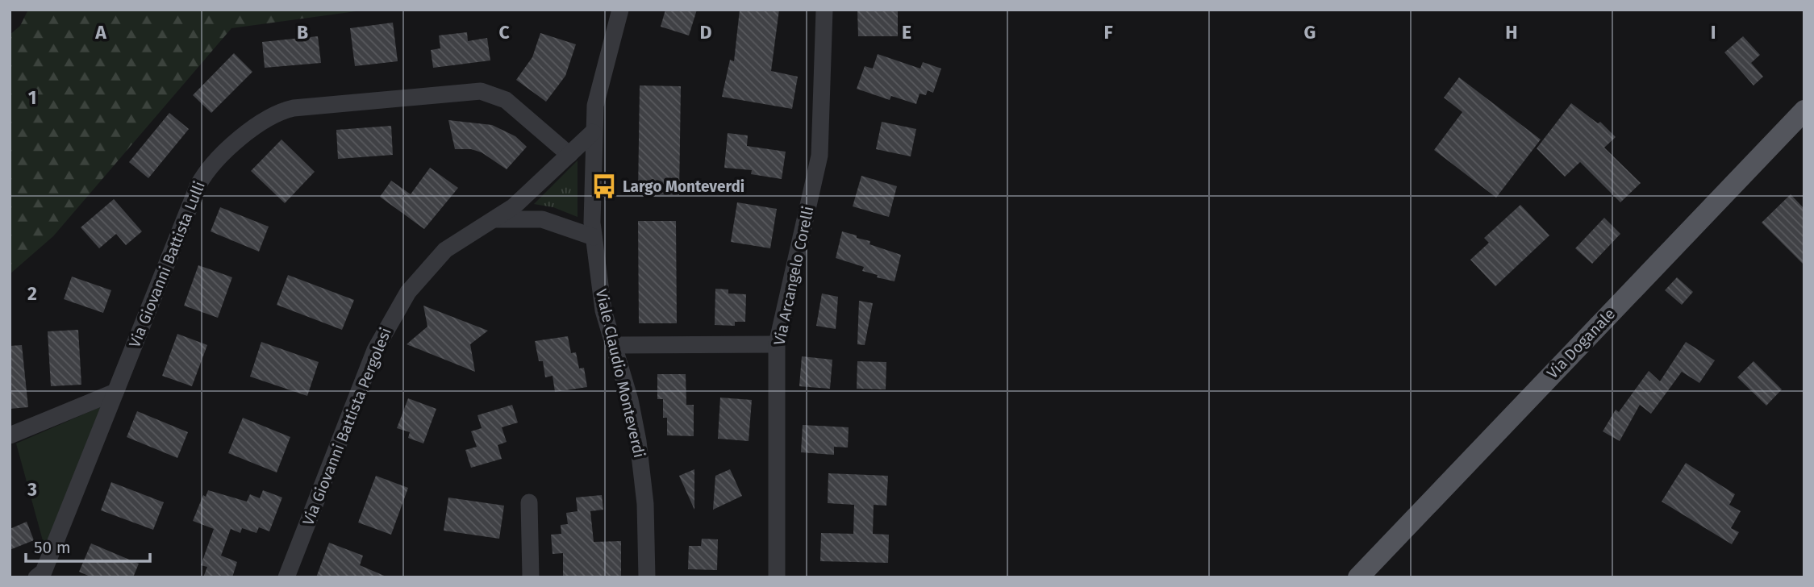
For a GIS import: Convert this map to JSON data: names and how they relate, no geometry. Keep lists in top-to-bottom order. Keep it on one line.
{"streets":{"main road":["Via Doganale"],"street":["Via Giovanni Battista Lulli","Via Arcangelo Corelli","Viale Claudio Monteverdi","Via Giovanni Battista Pergolesi"]},"crossings":[["Via Giovanni Battista Lulli","Via Giovanni Battista Pergolesi"],["Viale Claudio Monteverdi","Via Giovanni Battista Pergolesi"]],"places":{"bus stop":["Largo Monteverdi"]},"scale_bar":"50 m","grid":{"columns":["A","B","C","D","E","F","G","H","I"],"rows":["1","2","3"]}}
